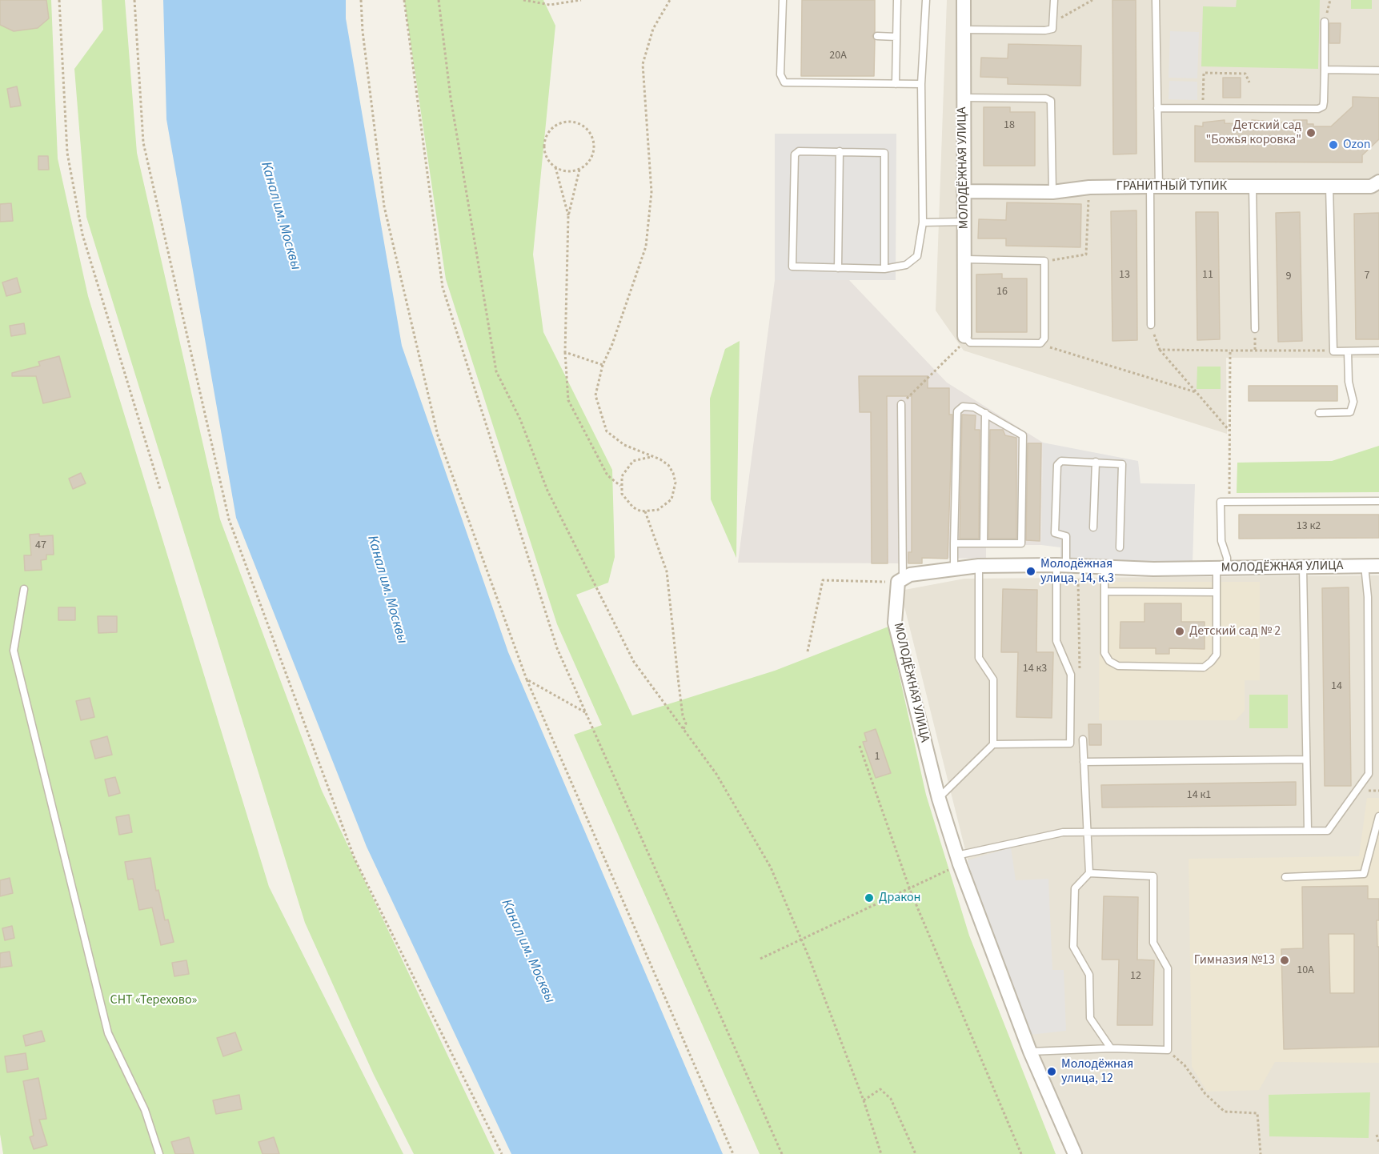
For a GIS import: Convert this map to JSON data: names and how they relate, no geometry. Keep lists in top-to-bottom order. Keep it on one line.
{"streets":{"street":["МОЛОДЁЖНАЯ УЛИЦА","ГРАНИТНЫЙ ТУПИК"]},"crossings":[["МОЛОДЁЖНАЯ УЛИЦА","ГРАНИТНЫЙ ТУПИК"]],"water":["Канал им. Москвы"],"parks":["СНТ «Терехово»"],"places":["Детский сад \"Божья коровка\"","Ozon","Молодёжная улица, 14, к.3","Детский сад № 2","Дракон","Гимназия №13","Молодёжная улица, 12"],"house_numbers":["20А","18","13","11","7","9","16","13 к2","47","14 к3","14","1","14 к1","10А","12"]}
